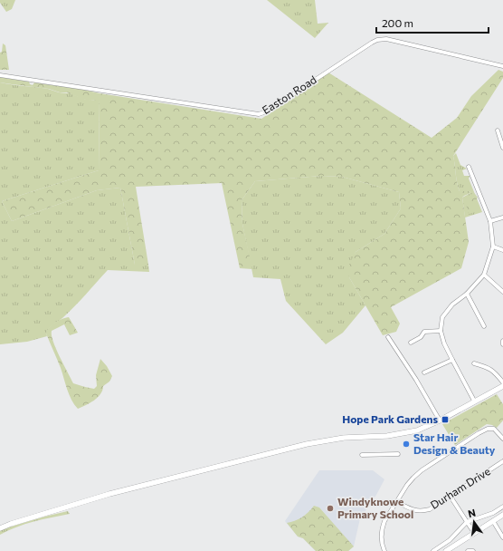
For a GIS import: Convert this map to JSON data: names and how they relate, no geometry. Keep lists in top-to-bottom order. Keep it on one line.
{"streets":{"street":["Easton Road","Durham Drive"]},"places":{"transit":["Hope Park Gardens"],"other":["Star Hair Design & Beauty","Windyknowe Primary School"]},"scale_bar":"200 m","north":"top"}
